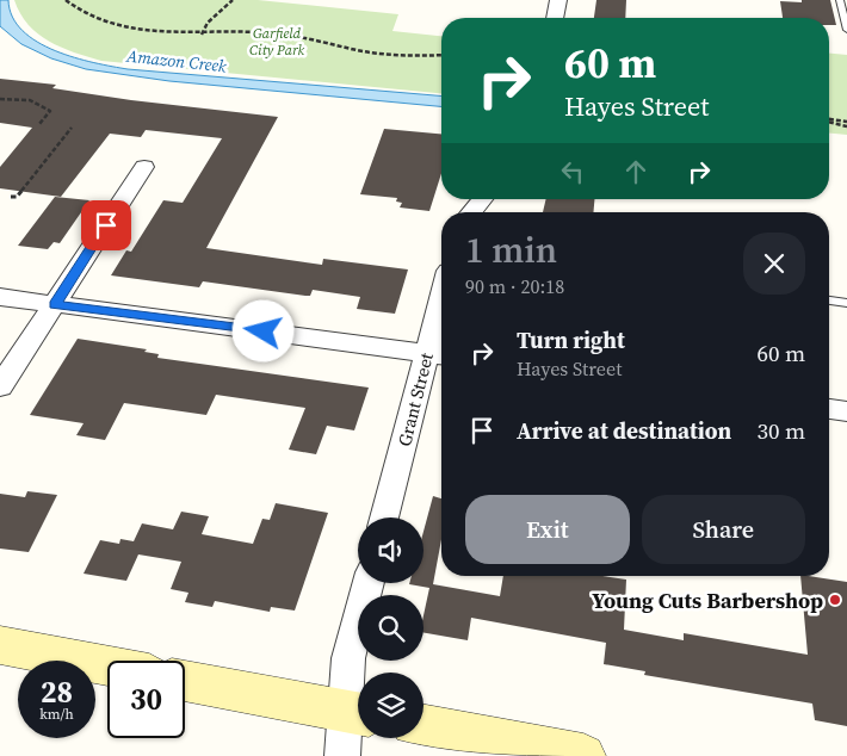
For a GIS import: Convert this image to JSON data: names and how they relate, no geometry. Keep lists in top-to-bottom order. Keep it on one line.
{"streets":{"street":["Grant Street"]},"water":["Amazon Creek"],"parks":["Garfield City Park"],"places":["Young Cuts Barbershop"],"page":{"turn":["60 m","Hayes Street"],"heading":["1 min","90 m · 20:18"],"list":[{"name":"Turn right","note":"Hayes Street","value":"60 m"},{"name":"Arrive at destination","value":"30 m"}],"buttons":["Exit","Share"],"speed":"28 km/h","limit":"30"}}
